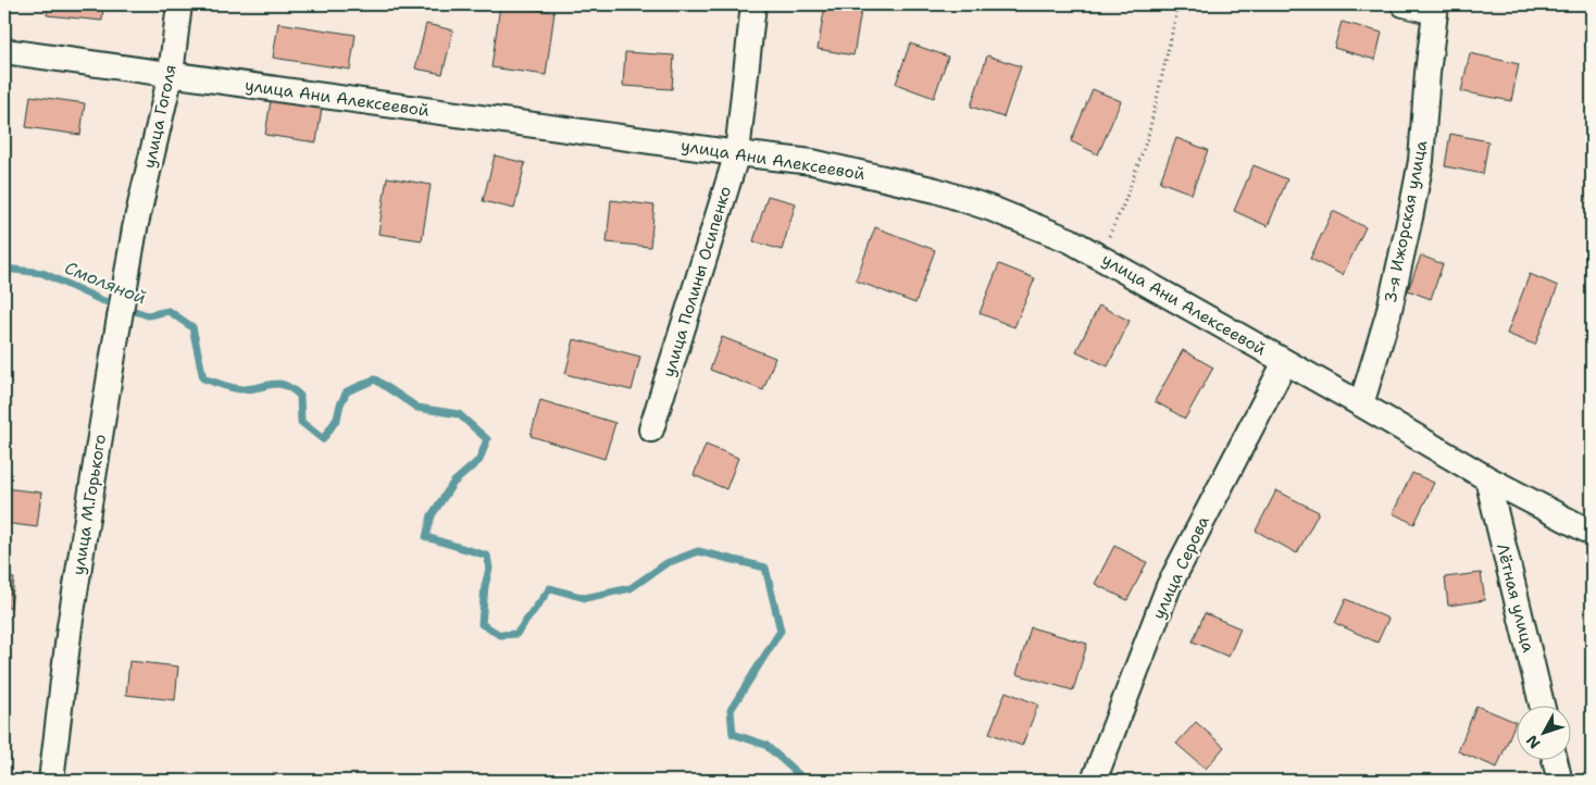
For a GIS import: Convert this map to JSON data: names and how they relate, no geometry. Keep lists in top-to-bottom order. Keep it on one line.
{"streets":{"street":["улица Ани Алексеевой","улица Гоголя","3-я Ижорская улица","улица Полины Осипенко","улица М.Горького","улица Серова","Лётная улица"]},"crossings":[["улица Ани Алексеевой","улица Гоголя"],["улица Ани Алексеевой","3-я Ижорская улица"],["улица Ани Алексеевой","улица Полины Осипенко"],["улица Ани Алексеевой","улица Серова"],["улица Ани Алексеевой","Лётная улица"],["улица Гоголя","улица М.Горького"]],"water":["Смоляной"],"north":"bottom left"}
